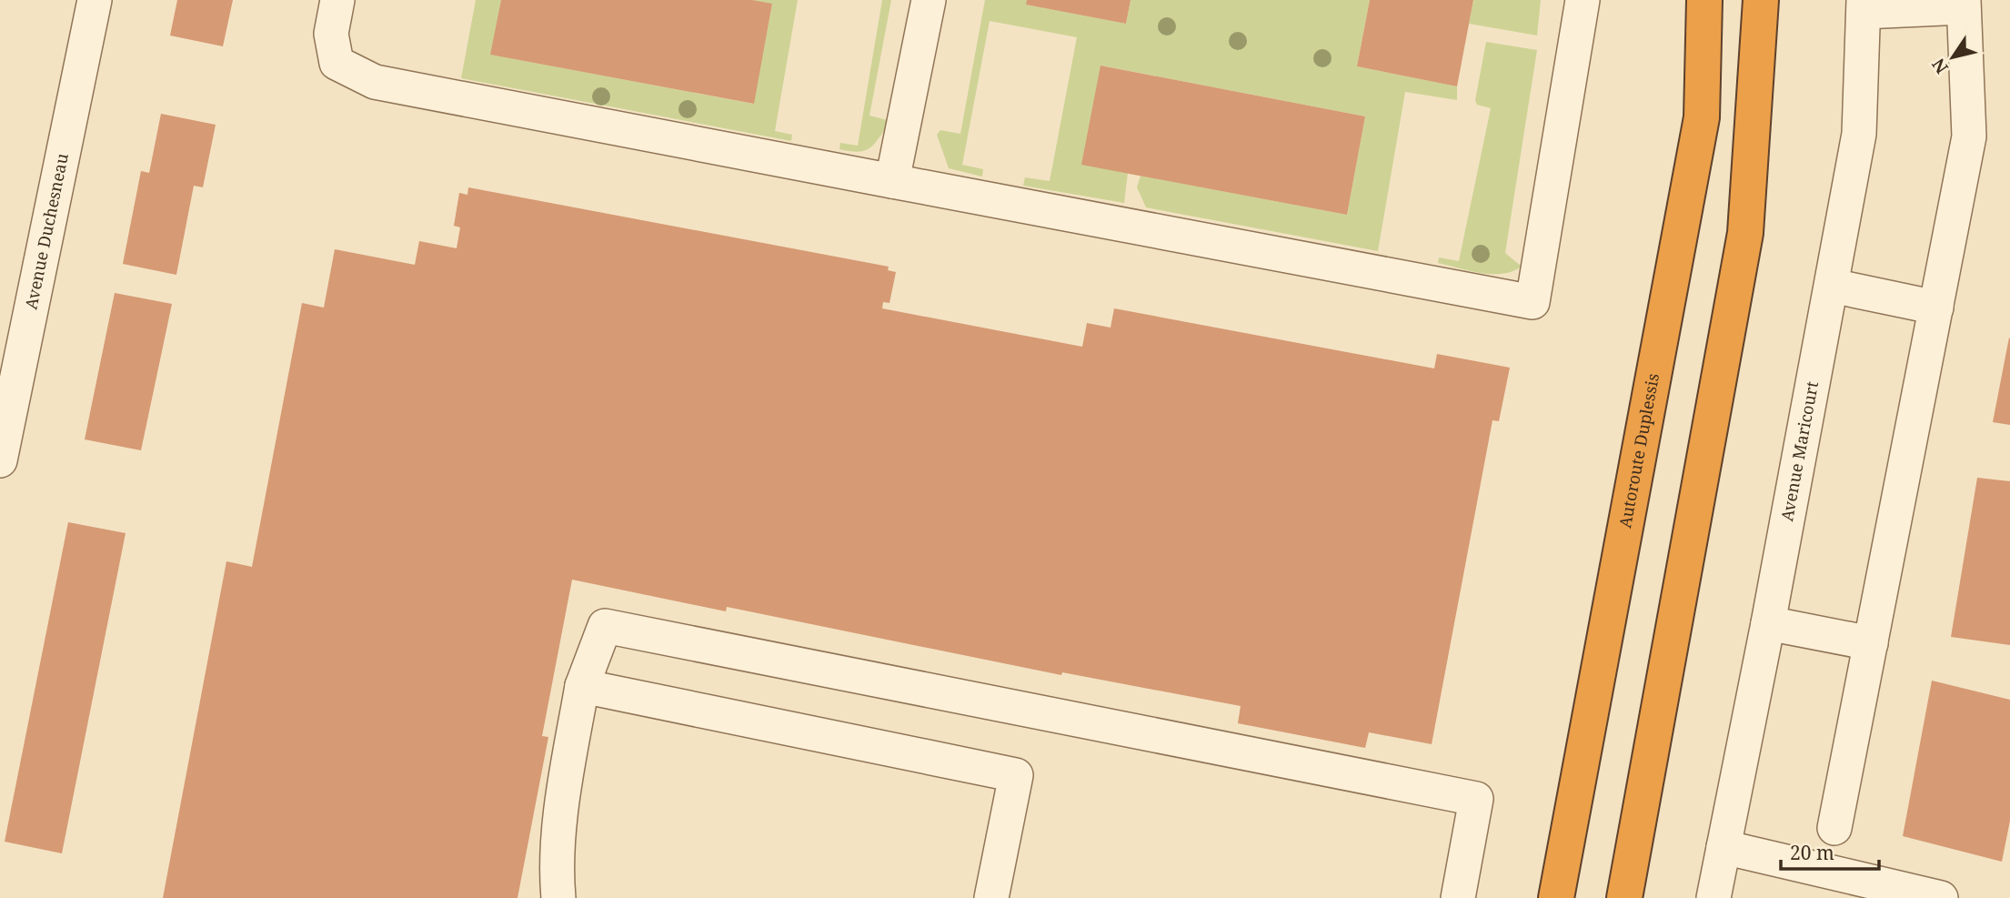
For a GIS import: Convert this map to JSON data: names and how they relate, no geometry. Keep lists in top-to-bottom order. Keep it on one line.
{"streets":{"highway":["Autoroute Duplessis"],"street":["Avenue Duchesneau","Avenue Maricourt"]},"scale_bar":"20 m","north":"bottom left"}
